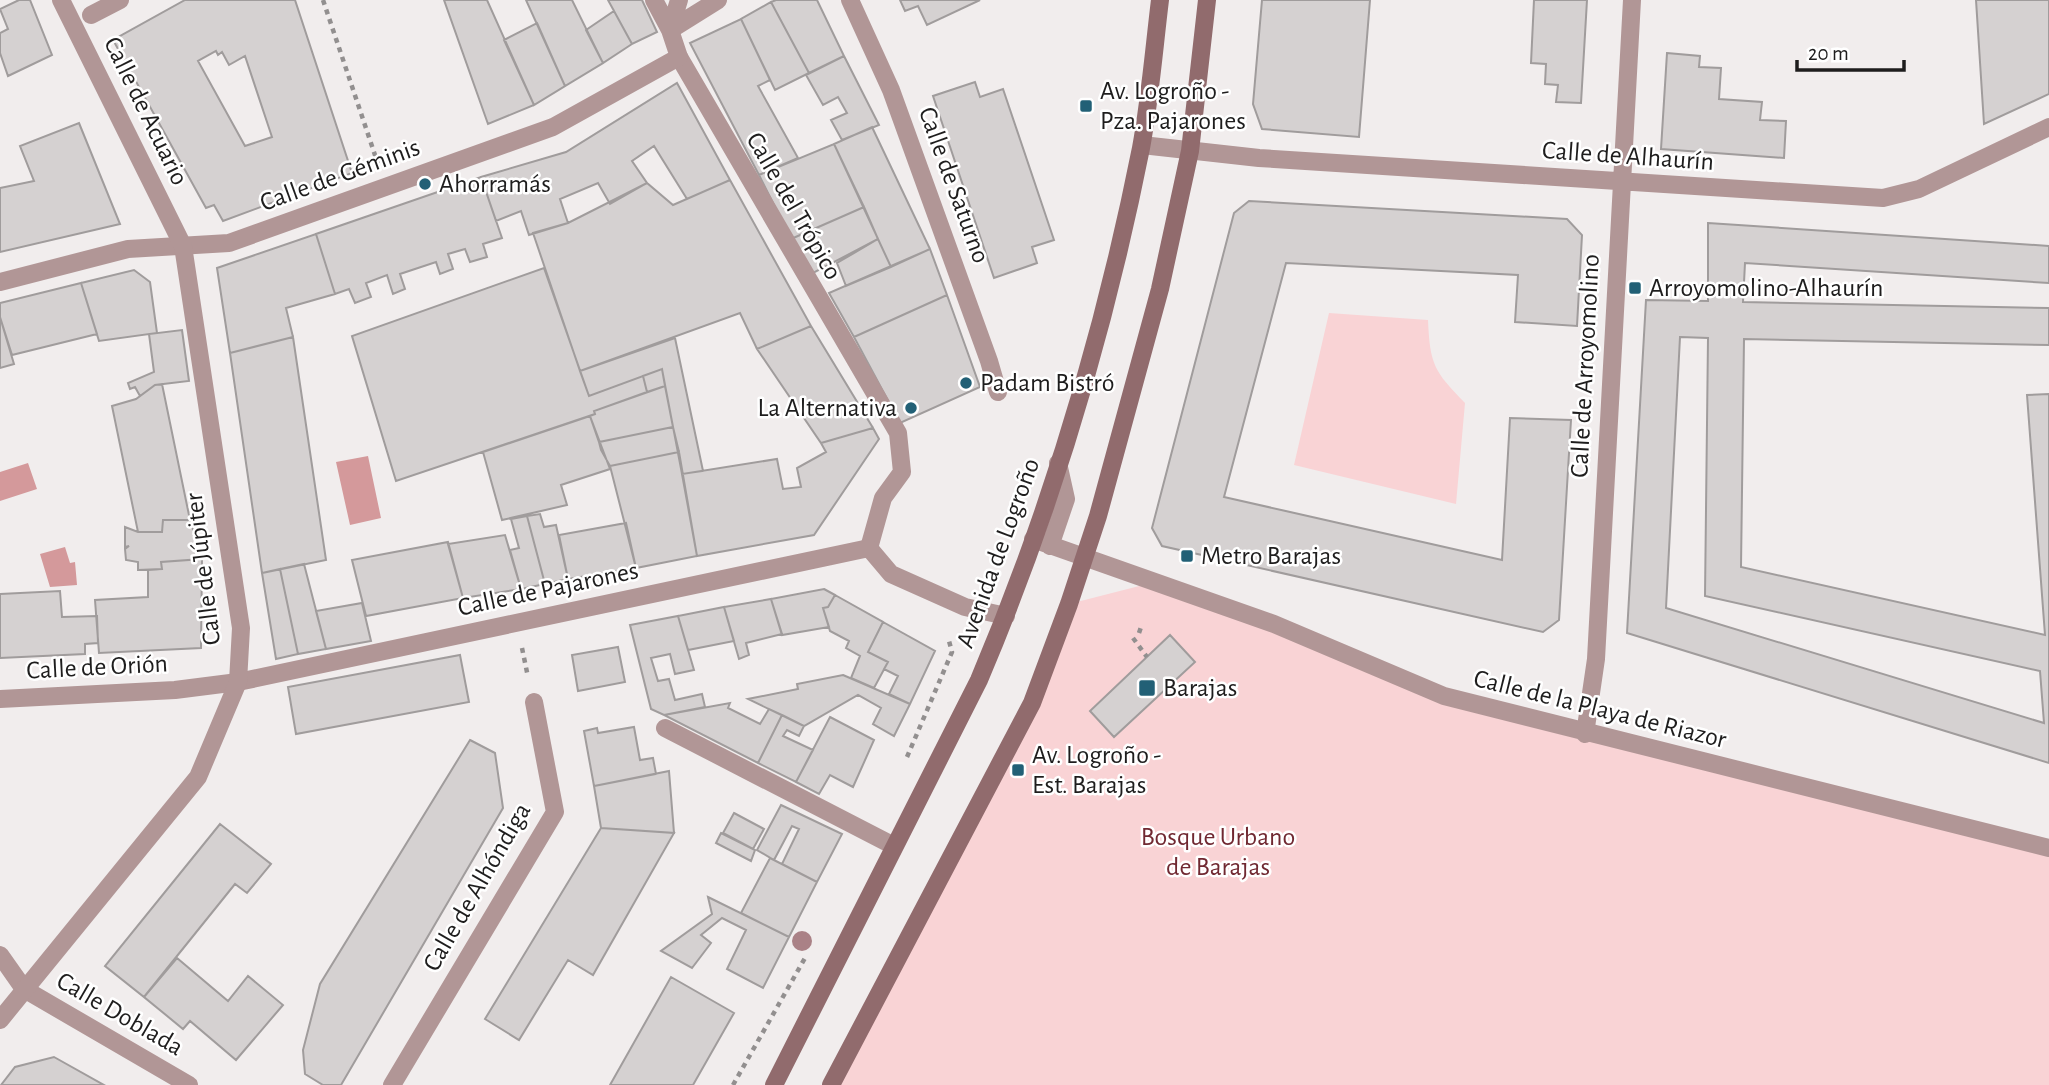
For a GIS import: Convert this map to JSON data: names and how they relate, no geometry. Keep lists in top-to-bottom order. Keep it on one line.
{"streets":{"main road":["Avenida de Logroño"],"street":["Calle de Acuario","Calle de Alhaurín","Calle de Géminis","Calle de Saturno","Calle del Trópico","Calle de Arroyomolino","Calle de Júpiter","Calle de Pajarones","Calle de Orión","Calle de la Playa de Riazor","Calle de Alhóndiga","Calle Doblada"]},"crossings":[["Calle de Acuario","Calle de Géminis"],["Calle de Acuario","Calle de Júpiter"],["Calle de Alhaurín","Calle de Arroyomolino"],["Calle de Alhaurín","Avenida de Logroño"],["Calle de Géminis","Calle del Trópico"],["Calle de Géminis","Calle de Júpiter"],["Calle del Trópico","Calle de Pajarones"],["Calle de Arroyomolino","Calle de la Playa de Riazor"],["Avenida de Logroño","Calle de la Playa de Riazor"],["Calle de Júpiter","Calle de Pajarones"],["Calle de Júpiter","Calle de Orión"],["Calle de Júpiter","Calle Doblada"],["Calle de Pajarones","Calle de Orión"]],"parks":["Bosque Urbano de Barajas"],"places":{"transit":["Av. Logroño - Pza. Pajarones","Arroyomolino-Alhaurín","Metro Barajas","Barajas","Av. Logroño - Est. Barajas"],"other":["Ahorramás","Padam Bistró","La Alternativa"]},"scale_bar":"20 m"}
